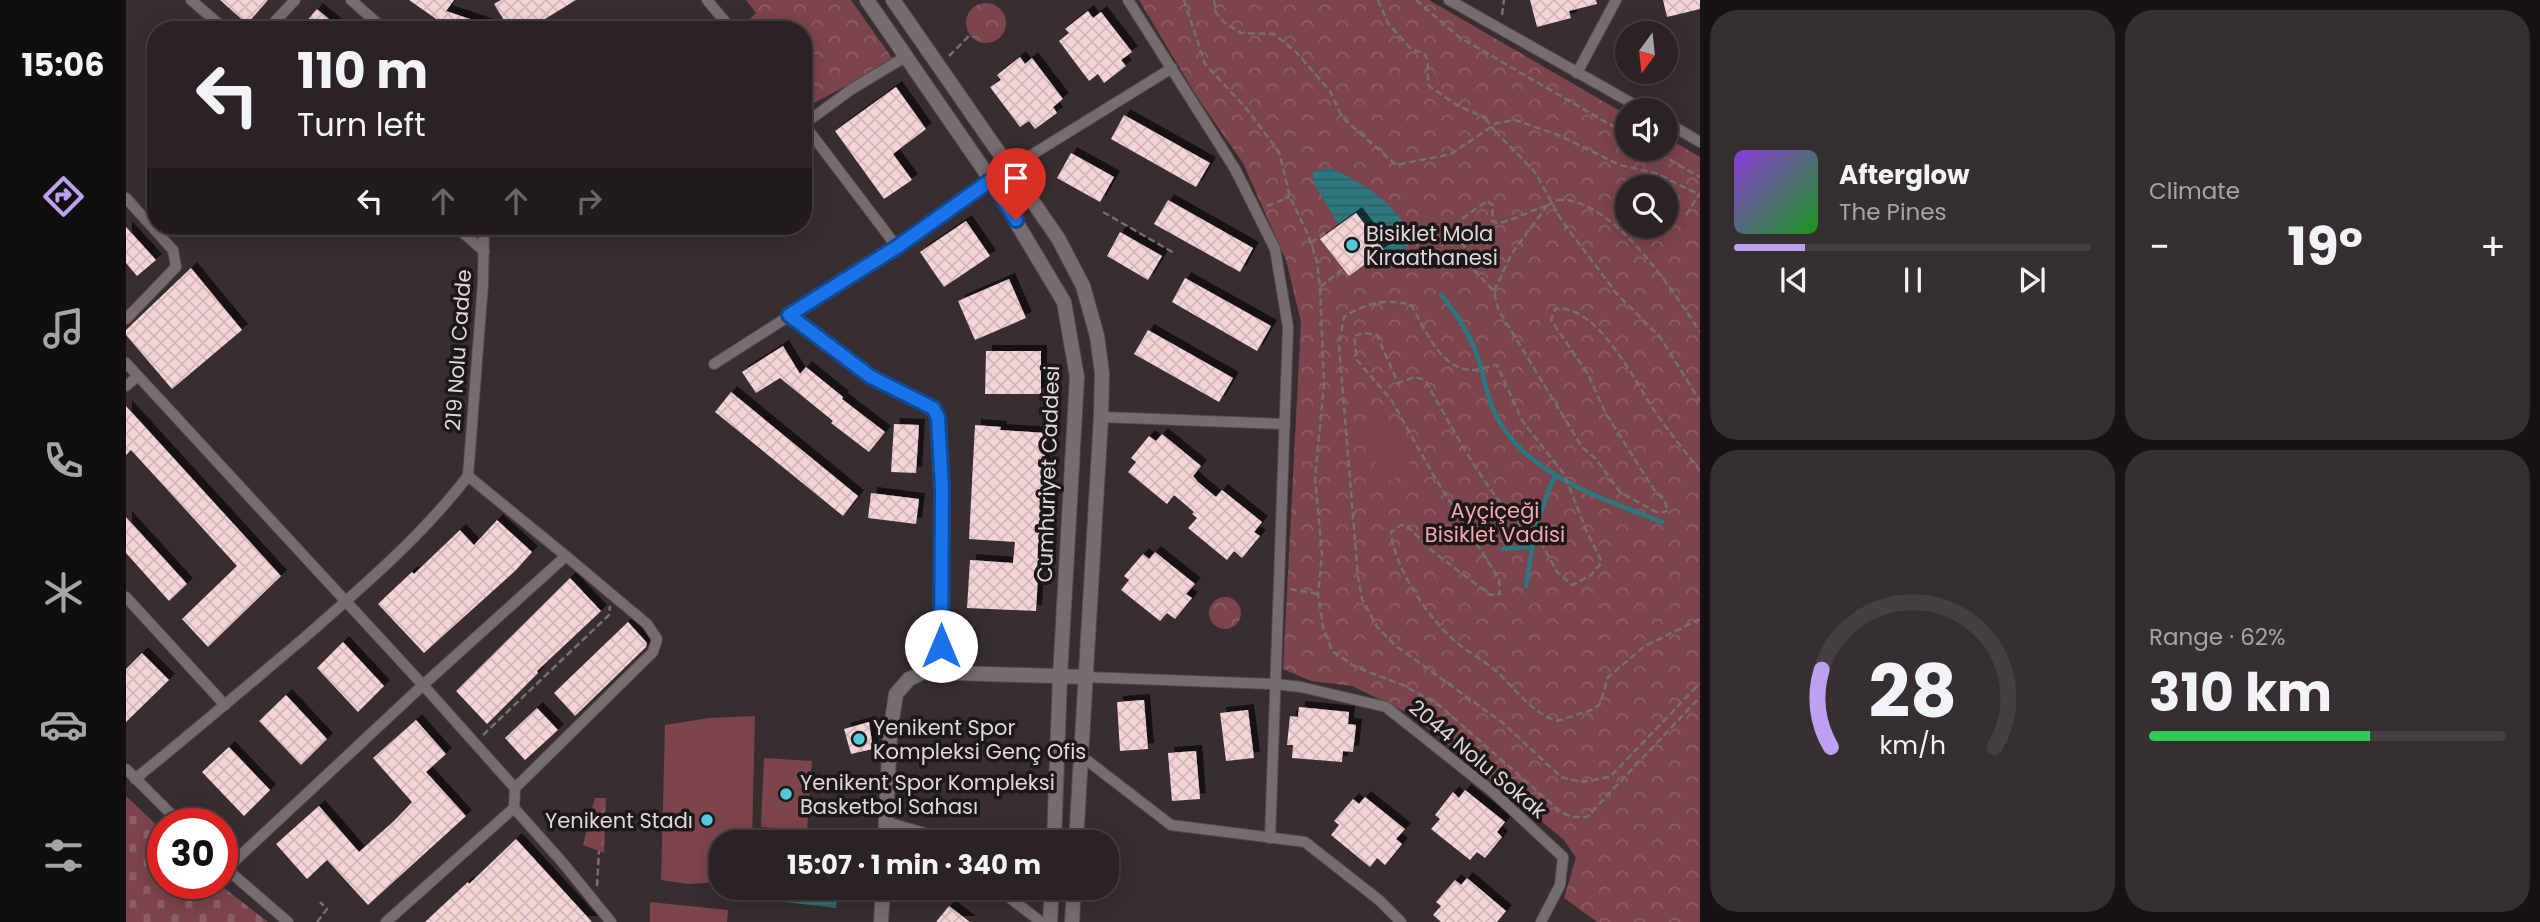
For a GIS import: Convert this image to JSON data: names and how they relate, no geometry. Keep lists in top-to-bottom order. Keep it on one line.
{"streets":{"street":["219 Nolu Cadde","Cumhuriyet Caddesi","2044 Nolu Sokak"]},"parks":["Ayçiçeği Bisiklet Vadisi"],"places":["Bisiklet Mola Kıraathanesi","Yenikent Spor Kompleksi Genç Ofis","Yenikent Spor Kompleksi Basketbol Sahası","Yenikent Stadı"],"north":"bottom","page":{"tabs":"15:06","tile":["Climate",["Range · 62%","310 km"]],"turn":["110 m","Turn left"],"song":["Afterglow","The Pines"],"heat":["−","19°","+"],"limit":"30","trip":"15:07 · 1 min · 340 m","gauge":["28","km/h"]}}
